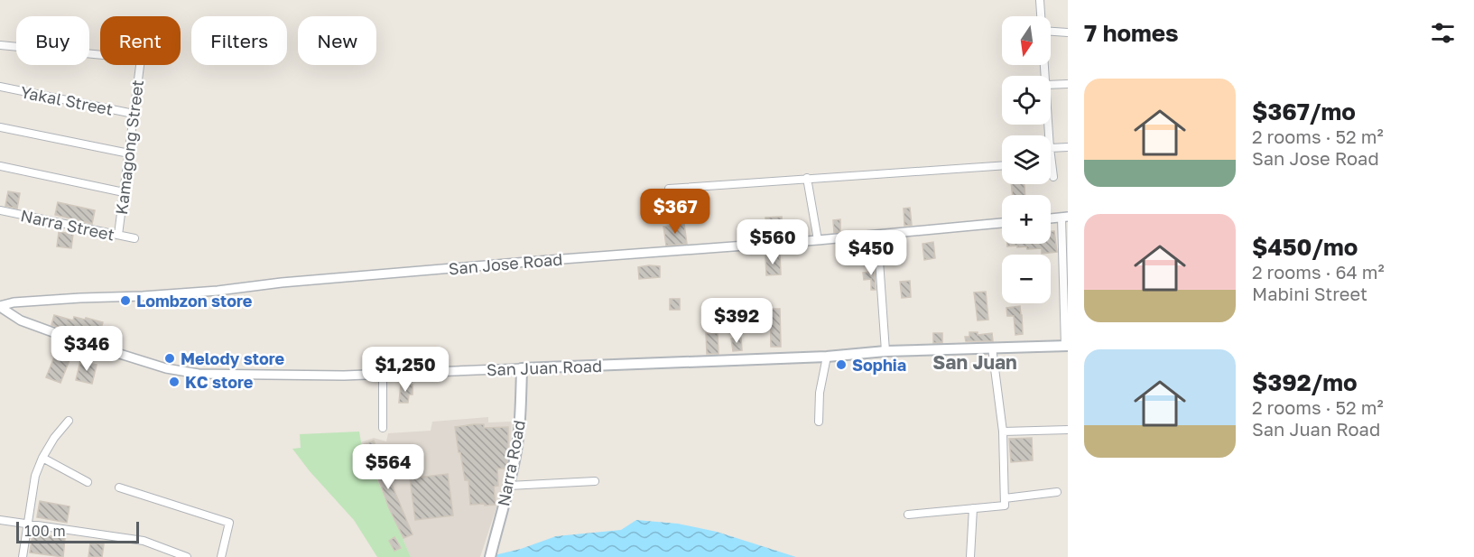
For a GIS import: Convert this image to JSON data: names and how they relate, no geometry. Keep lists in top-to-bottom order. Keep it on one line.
{"streets":{"main road":["San Juan Road","Narra Road"],"street":["Yakal Street","Kamagong Street","Narra Street","San Jose Road"]},"crossings":[["Yakal Street","Kamagong Street"],["Kamagong Street","Narra Street"],["San Jose Road","San Juan Road"],["San Juan Road","Narra Road"]],"districts":["San Juan"],"places":["Lombzon store","Melody store","Sophia","KC store"],"scale_bar":"100 m","north":"bottom","page":{"heading":"7 homes","map_buttons":["+","−"],"chip":["Buy","Rent","Filters","New"],"list":[{"name":"$367/mo","note":"2 rooms · 52 m² · San Jose Road"},{"name":"$450/mo","note":"2 rooms · 64 m² · Mabini Street"},{"name":"$392/mo","note":"2 rooms · 52 m² · San Juan Road"}],"price":["$367","$560","$450","$392","$346","$1,250","$564"],"scale":"100 m"}}
